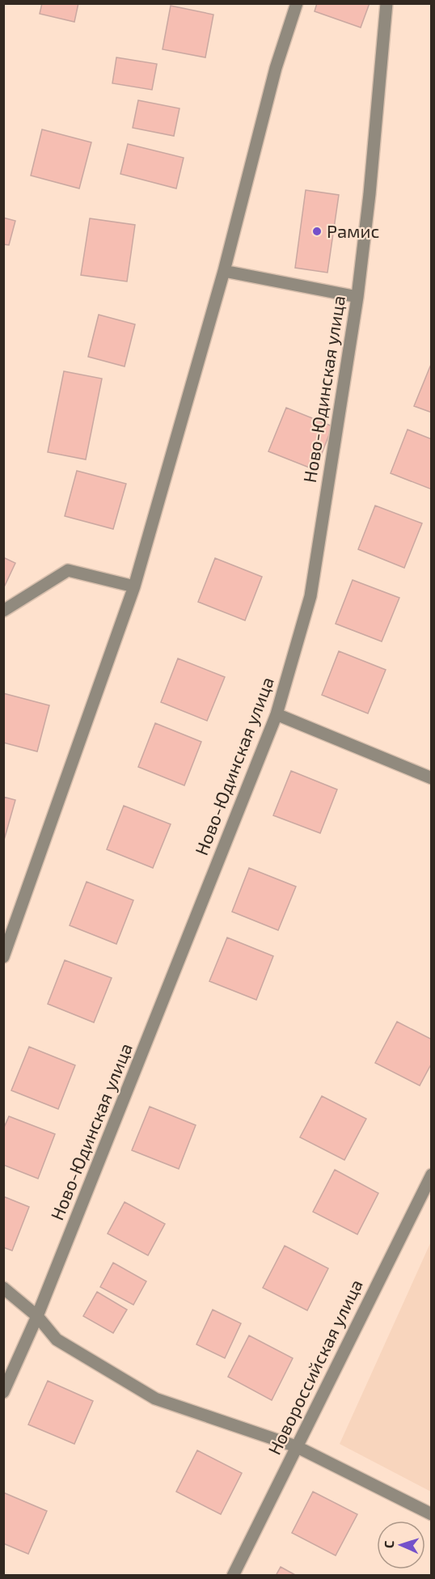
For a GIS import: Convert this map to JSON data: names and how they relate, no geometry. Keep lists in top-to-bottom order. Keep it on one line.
{"streets":{"street":["Ново-Юдинская улица","Новороссийская улица"]},"places":["Рамис"],"north":"left"}
